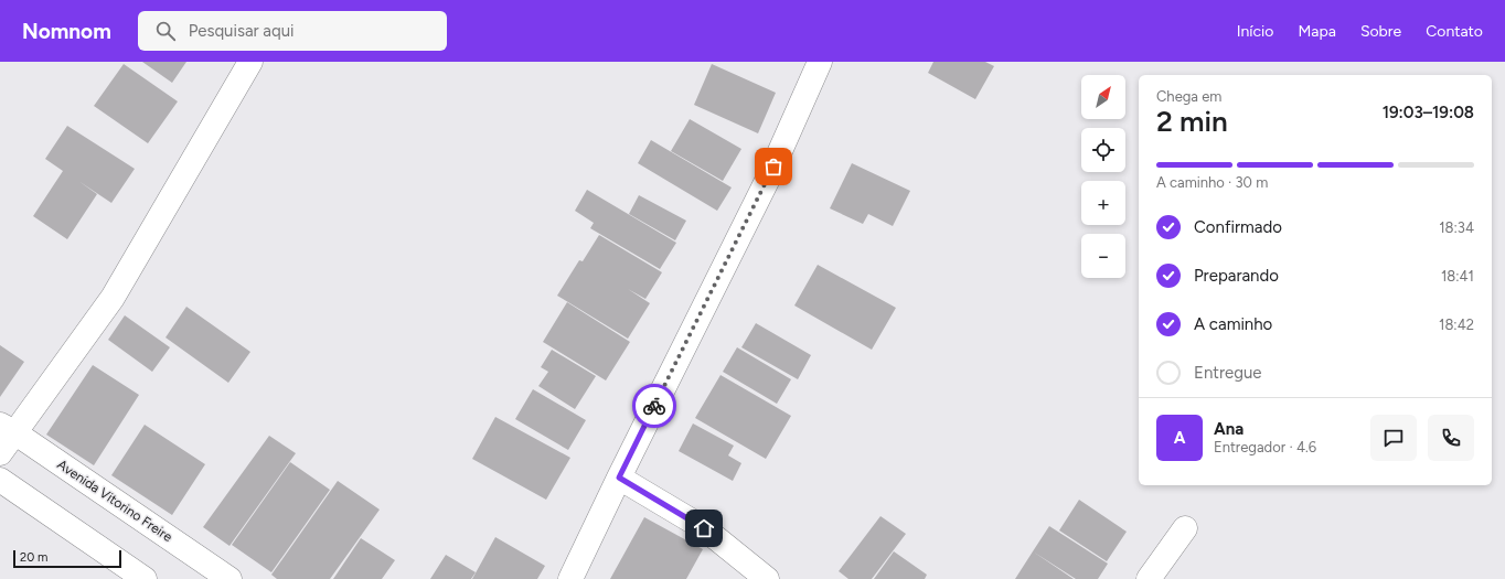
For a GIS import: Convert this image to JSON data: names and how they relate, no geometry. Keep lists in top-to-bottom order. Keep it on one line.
{"streets":{"street":["Avenida Vitorino Freire"]},"scale_bar":"20 m","north":"top right","page":{"header":"Nomnom","search":"Pesquisar aqui","nav":["Início","Mapa","Sobre","Contato"],"map_buttons":["+","−"],"heading":["2 min","Chega em","19:03–19:08"],"panel":["Ana","Entregador · 4.6"],"bar":"A caminho · 30 m","list":[["Confirmado","18:34"],["Preparando","18:41"],["A caminho","18:42"],"Entregue"],"round":"A","scale":"20 m"}}
